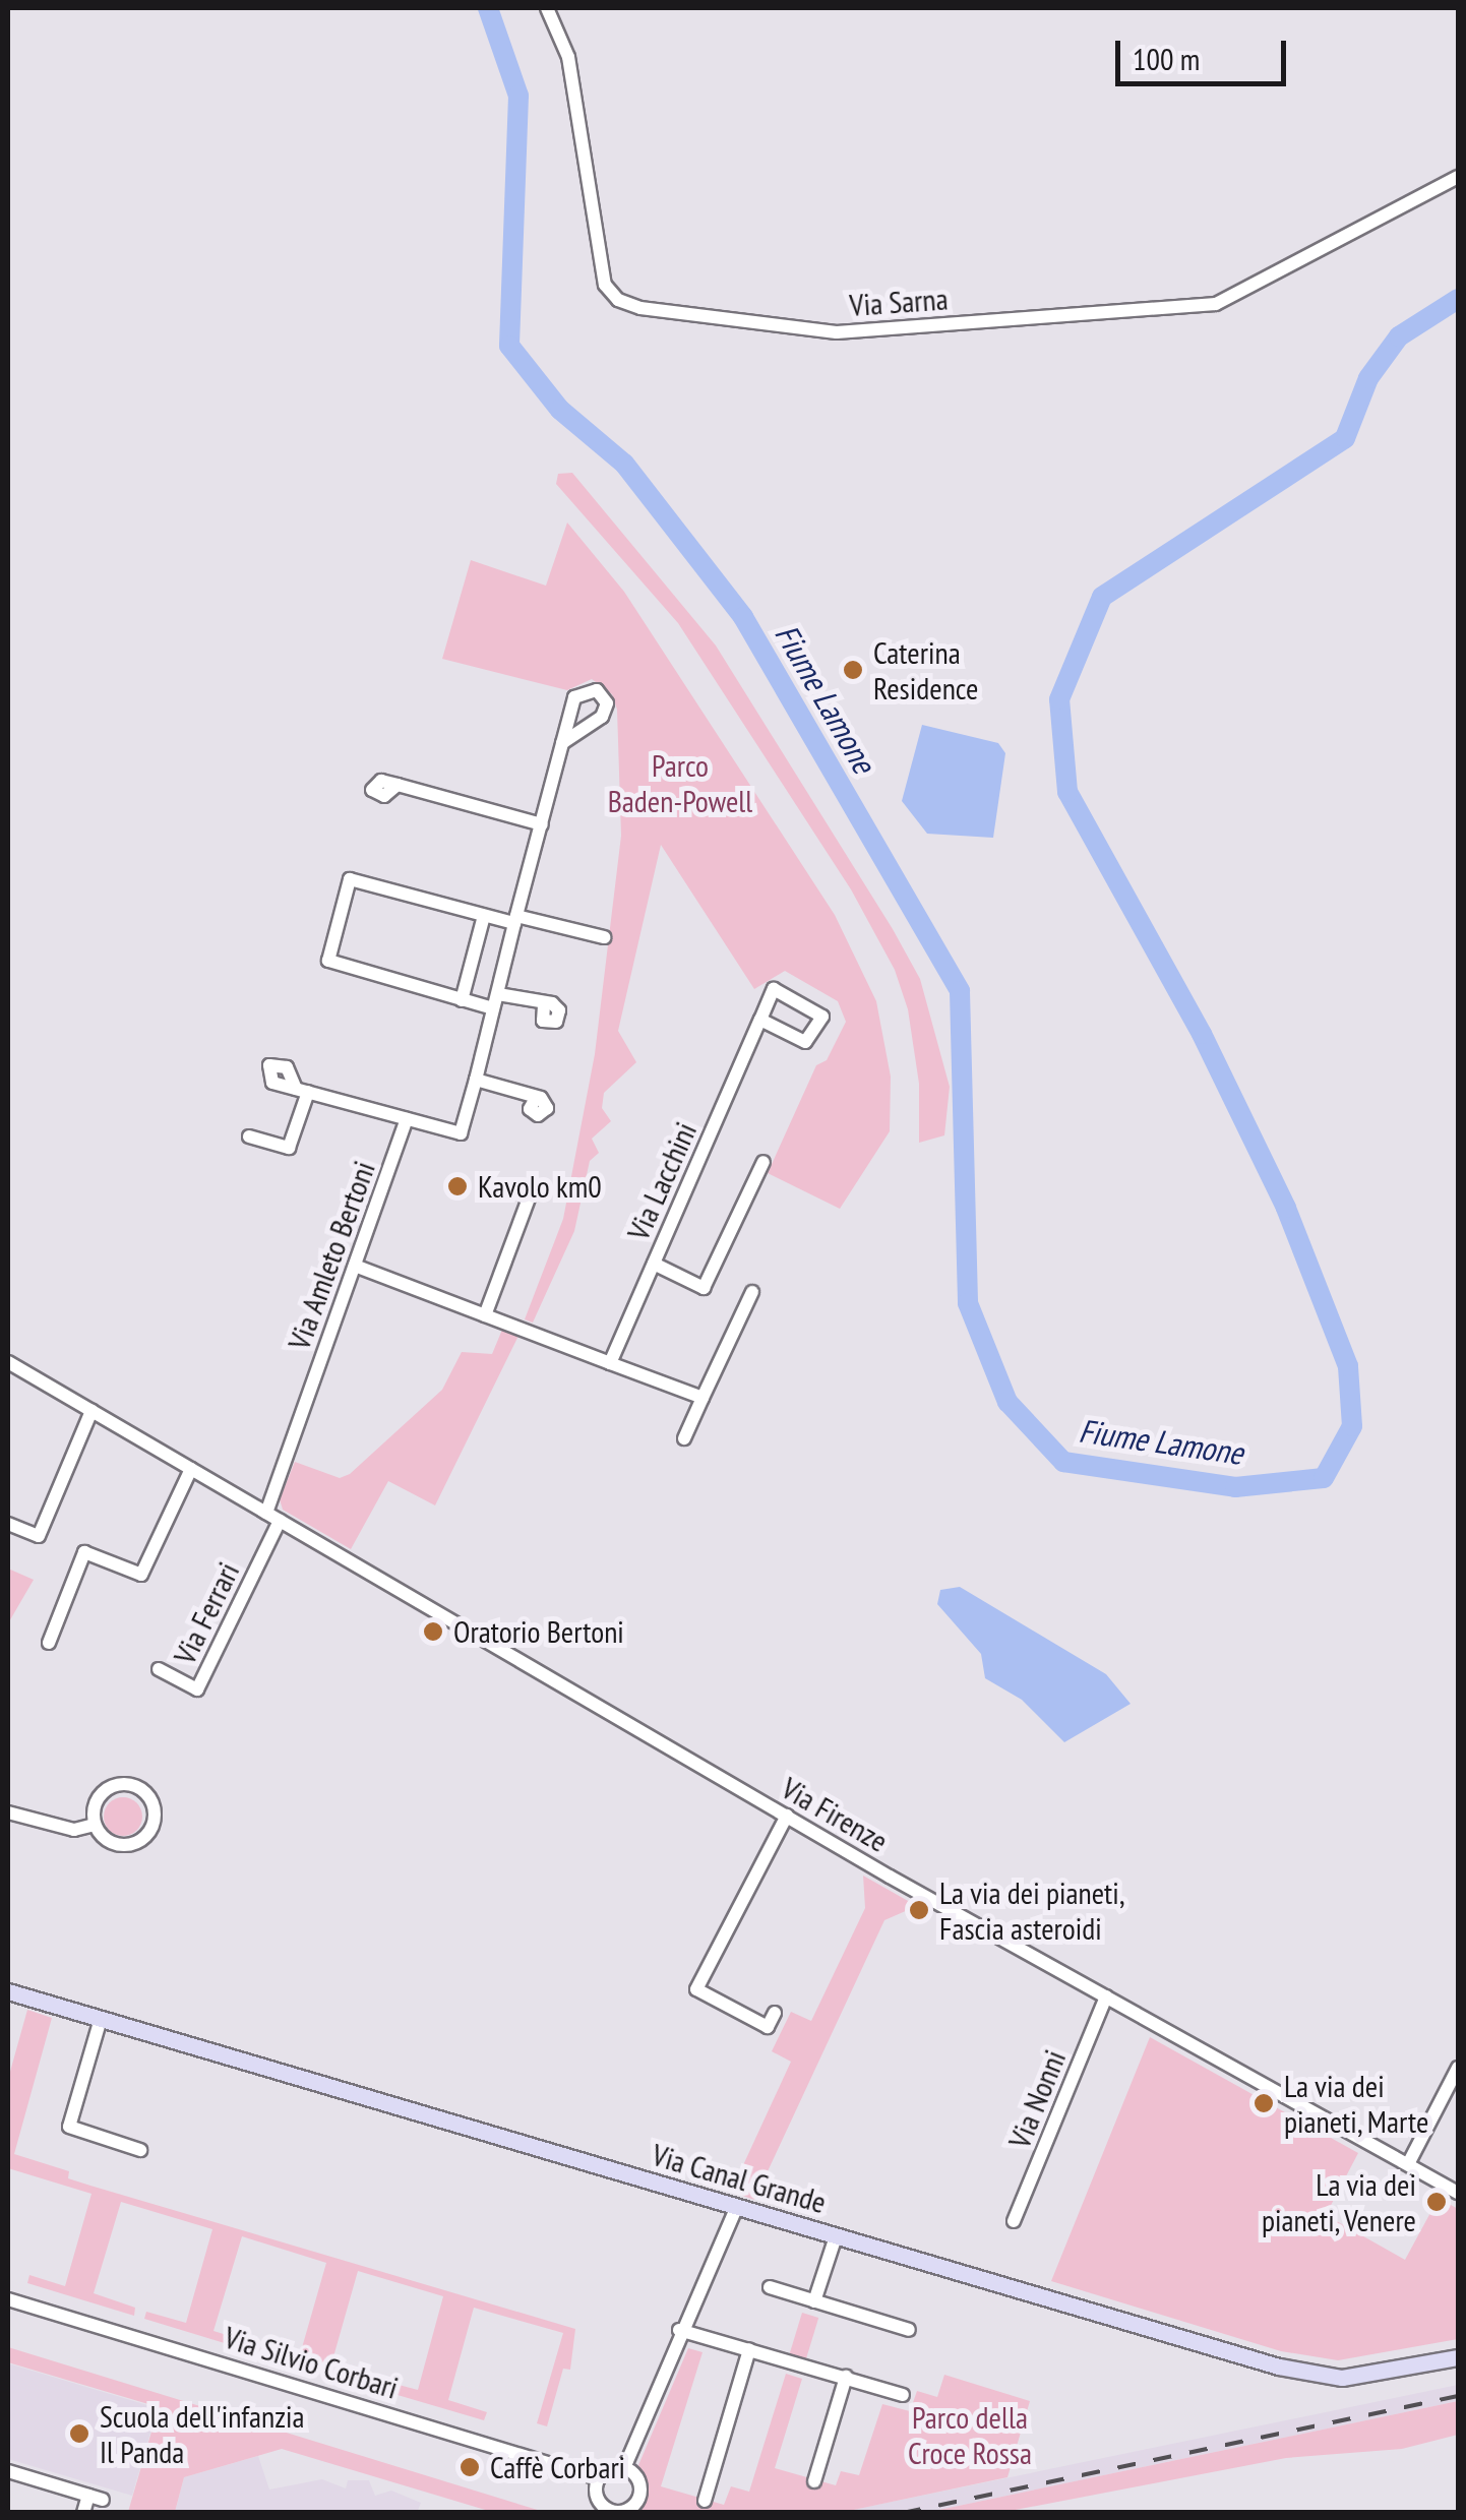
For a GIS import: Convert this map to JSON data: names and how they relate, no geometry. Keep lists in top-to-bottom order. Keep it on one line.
{"streets":{"main road":["Via Canal Grande"],"street":["Via Sarna","Via Lacchini","Via Amleto Bertoni","Via Ferrari","Via Firenze","Via Nonni","Via Silvio Corbari"]},"crossings":[["Via Amleto Bertoni","Via Ferrari"],["Via Amleto Bertoni","Via Firenze"],["Via Ferrari","Via Firenze"],["Via Firenze","Via Nonni"]],"water":["Fiume Lamone"],"parks":["Parco Baden-Powell","Parco della Croce Rossa"],"places":["Caterina Residence","Kavolo km0","Oratorio Bertoni","La via dei pianeti, Fascia asteroidi","La via dei pianeti, Marte","La via dei pianeti, Venere","Scuola dell'infanzia Il Panda","Caffè Corbari"],"scale_bar":"100 m"}
